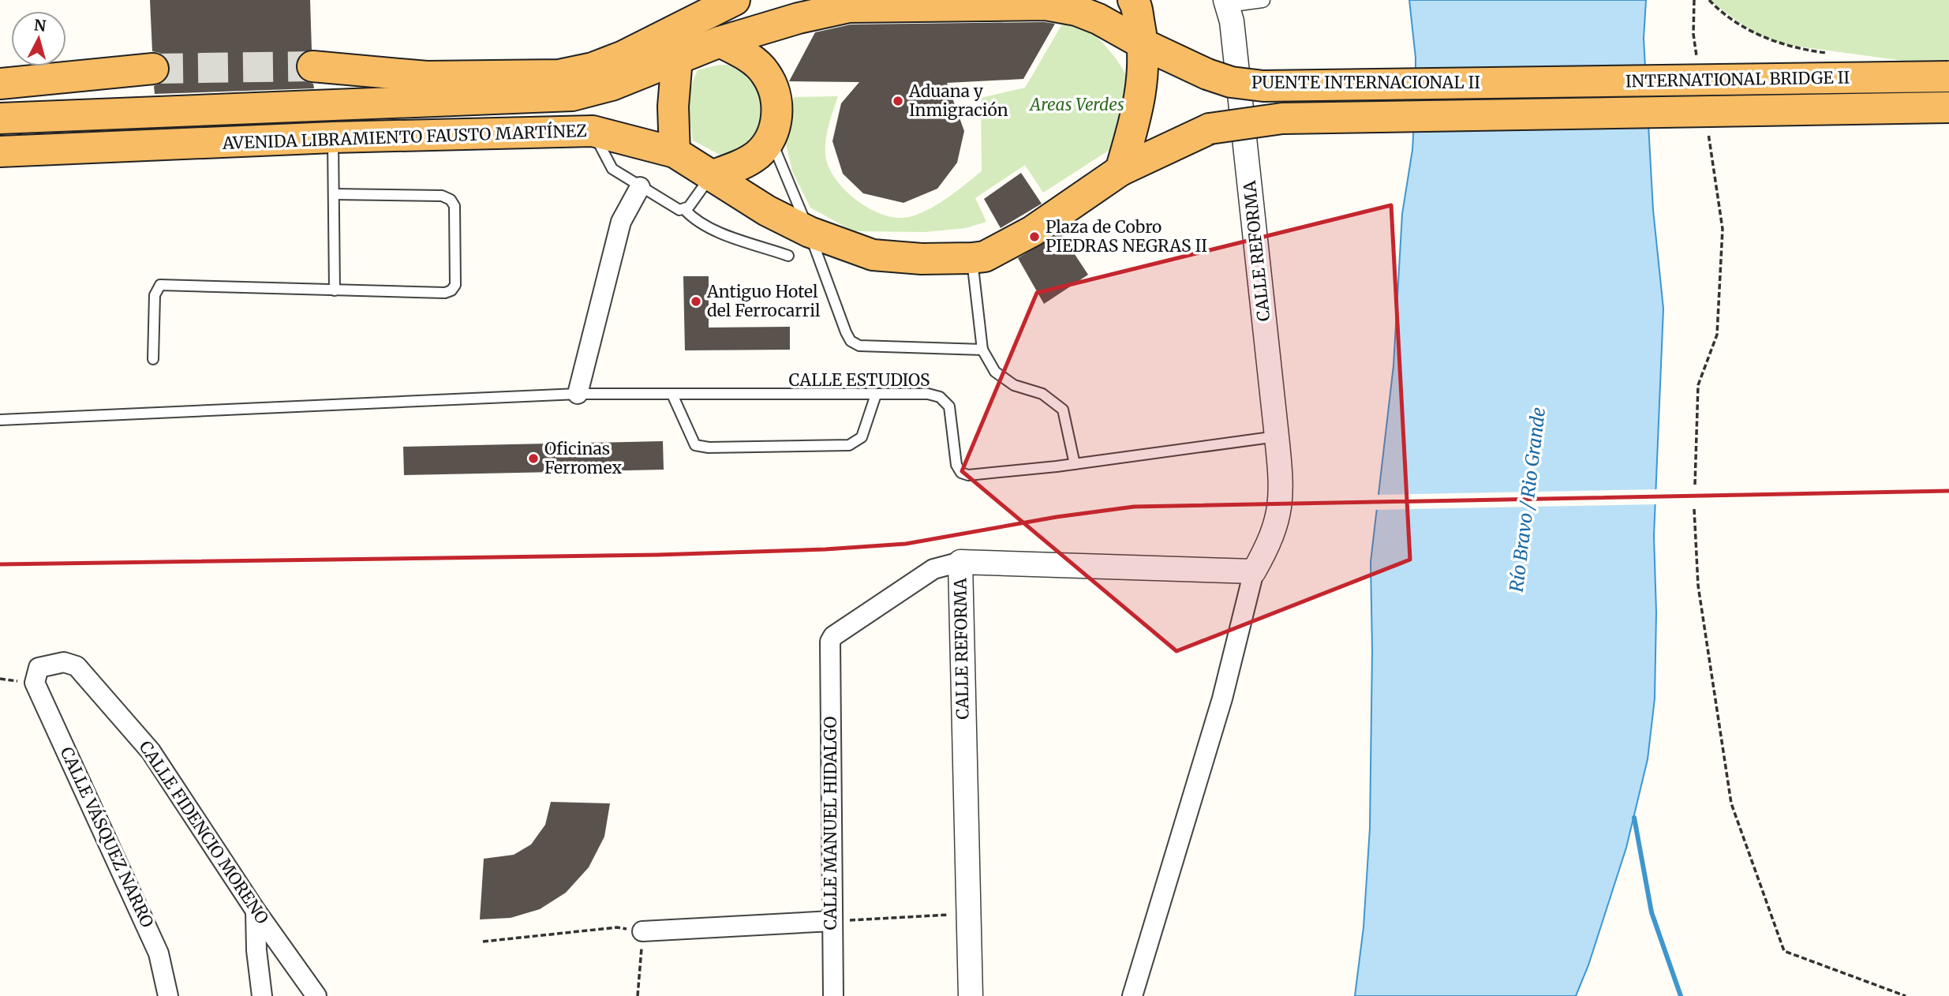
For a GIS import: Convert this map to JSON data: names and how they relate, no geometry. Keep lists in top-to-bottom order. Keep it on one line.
{"streets":{"highway":["INTERNATIONAL BRIDGE II","PUENTE INTERNACIONAL II","AVENIDA LIBRAMIENTO FAUSTO MARTÍNEZ"],"street":["CALLE REFORMA","CALLE MANUEL HIDALGO","CALLE FIDENCIO MORENO","CALLE VÁSQUEZ NARRO"],"lane":["CALLE ESTUDIOS"]},"crossings":[["INTERNATIONAL BRIDGE II","PUENTE INTERNACIONAL II"],["PUENTE INTERNACIONAL II","AVENIDA LIBRAMIENTO FAUSTO MARTÍNEZ"],["CALLE REFORMA","CALLE ESTUDIOS"],["CALLE REFORMA","CALLE MANUEL HIDALGO"],["CALLE FIDENCIO MORENO","CALLE VÁSQUEZ NARRO"]],"water":["Río Bravo / Rio Grande"],"parks":["Areas Verdes"],"places":["Aduana y Inmigración","Plaza de Cobro PIEDRAS NEGRAS II","Antiguo Hotel del Ferrocarril","Oficinas Ferromex"],"north":"top"}
